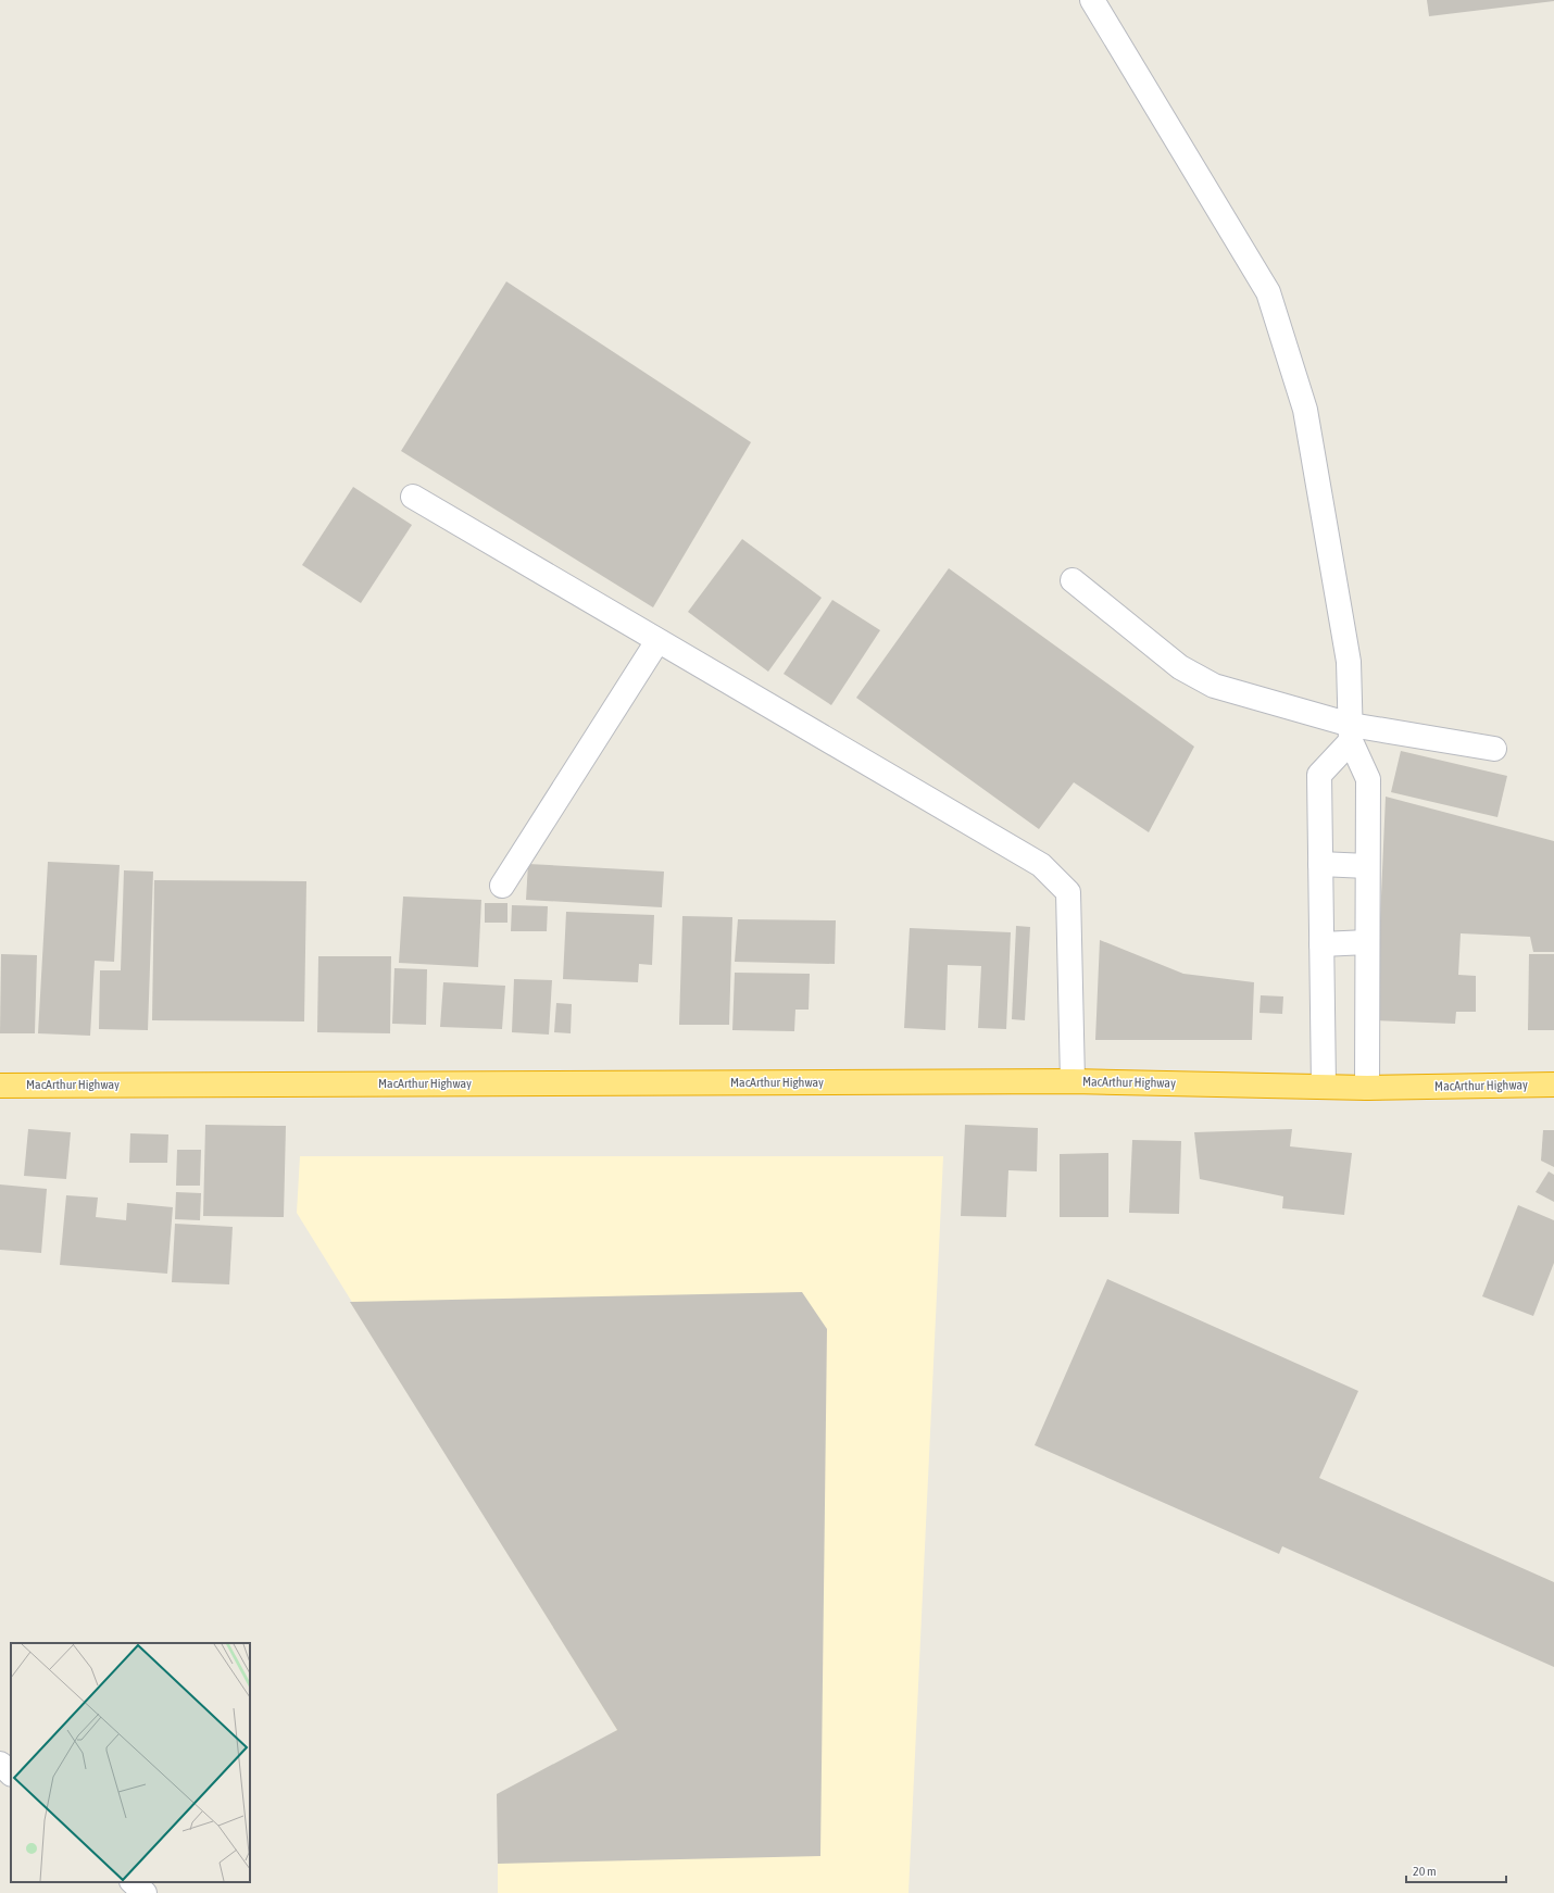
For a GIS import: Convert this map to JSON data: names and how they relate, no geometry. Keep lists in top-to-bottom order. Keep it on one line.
{"streets":{"highway":["MacArthur Highway"]},"scale_bar":"20 m"}
